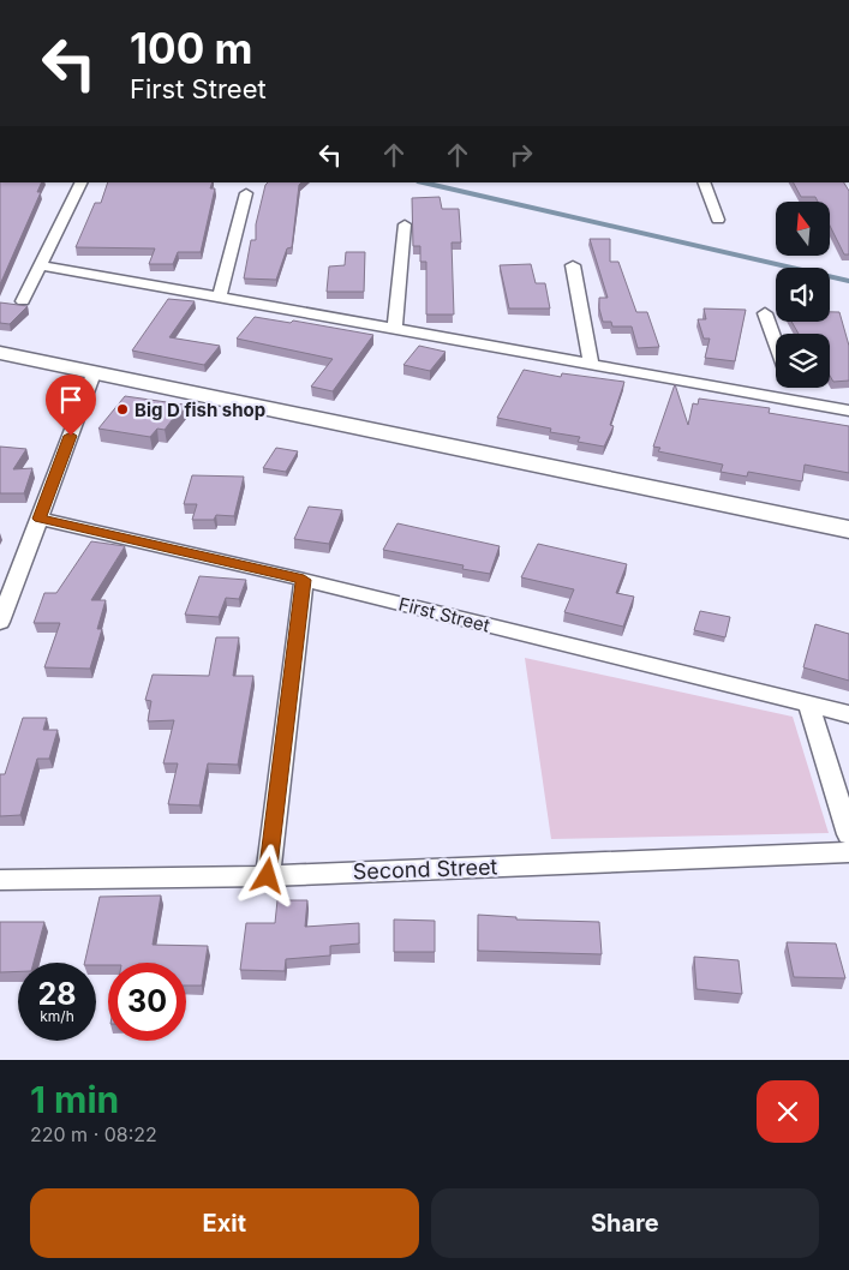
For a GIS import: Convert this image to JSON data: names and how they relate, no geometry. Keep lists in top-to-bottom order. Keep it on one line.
{"streets":{"street":["First Street","Second Street"]},"places":["Big D fish shop"],"north":"top","page":{"turn":["100 m","First Street"],"speed":"28 km/h","limit":"30","heading":["1 min","220 m · 08:22"],"buttons":["Exit","Share"]}}
